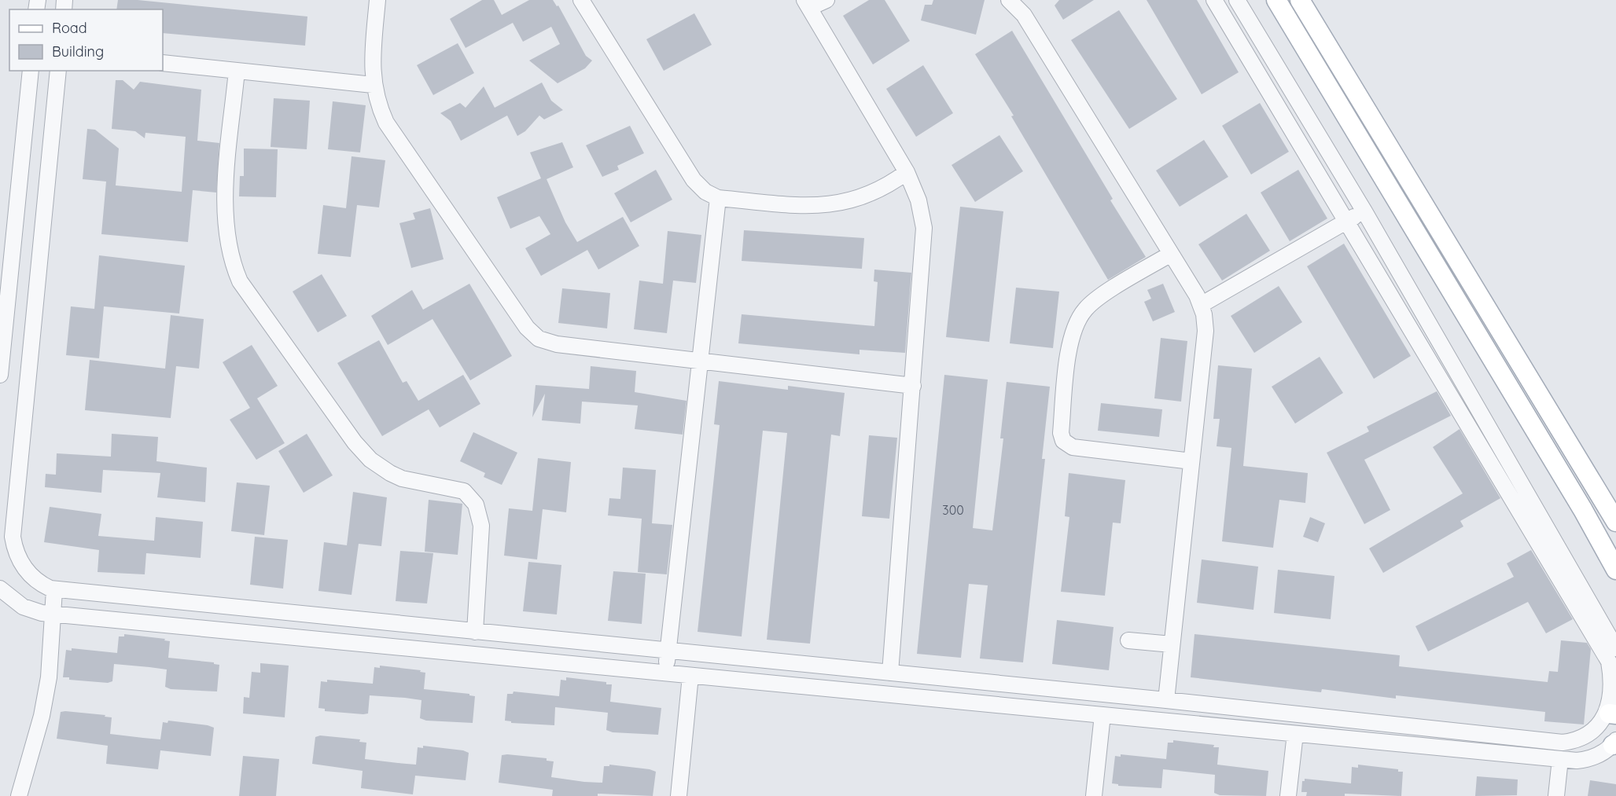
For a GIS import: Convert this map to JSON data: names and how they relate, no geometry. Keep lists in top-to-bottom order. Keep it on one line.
{"house_numbers":["300"],"legend":["Road","Building"]}
